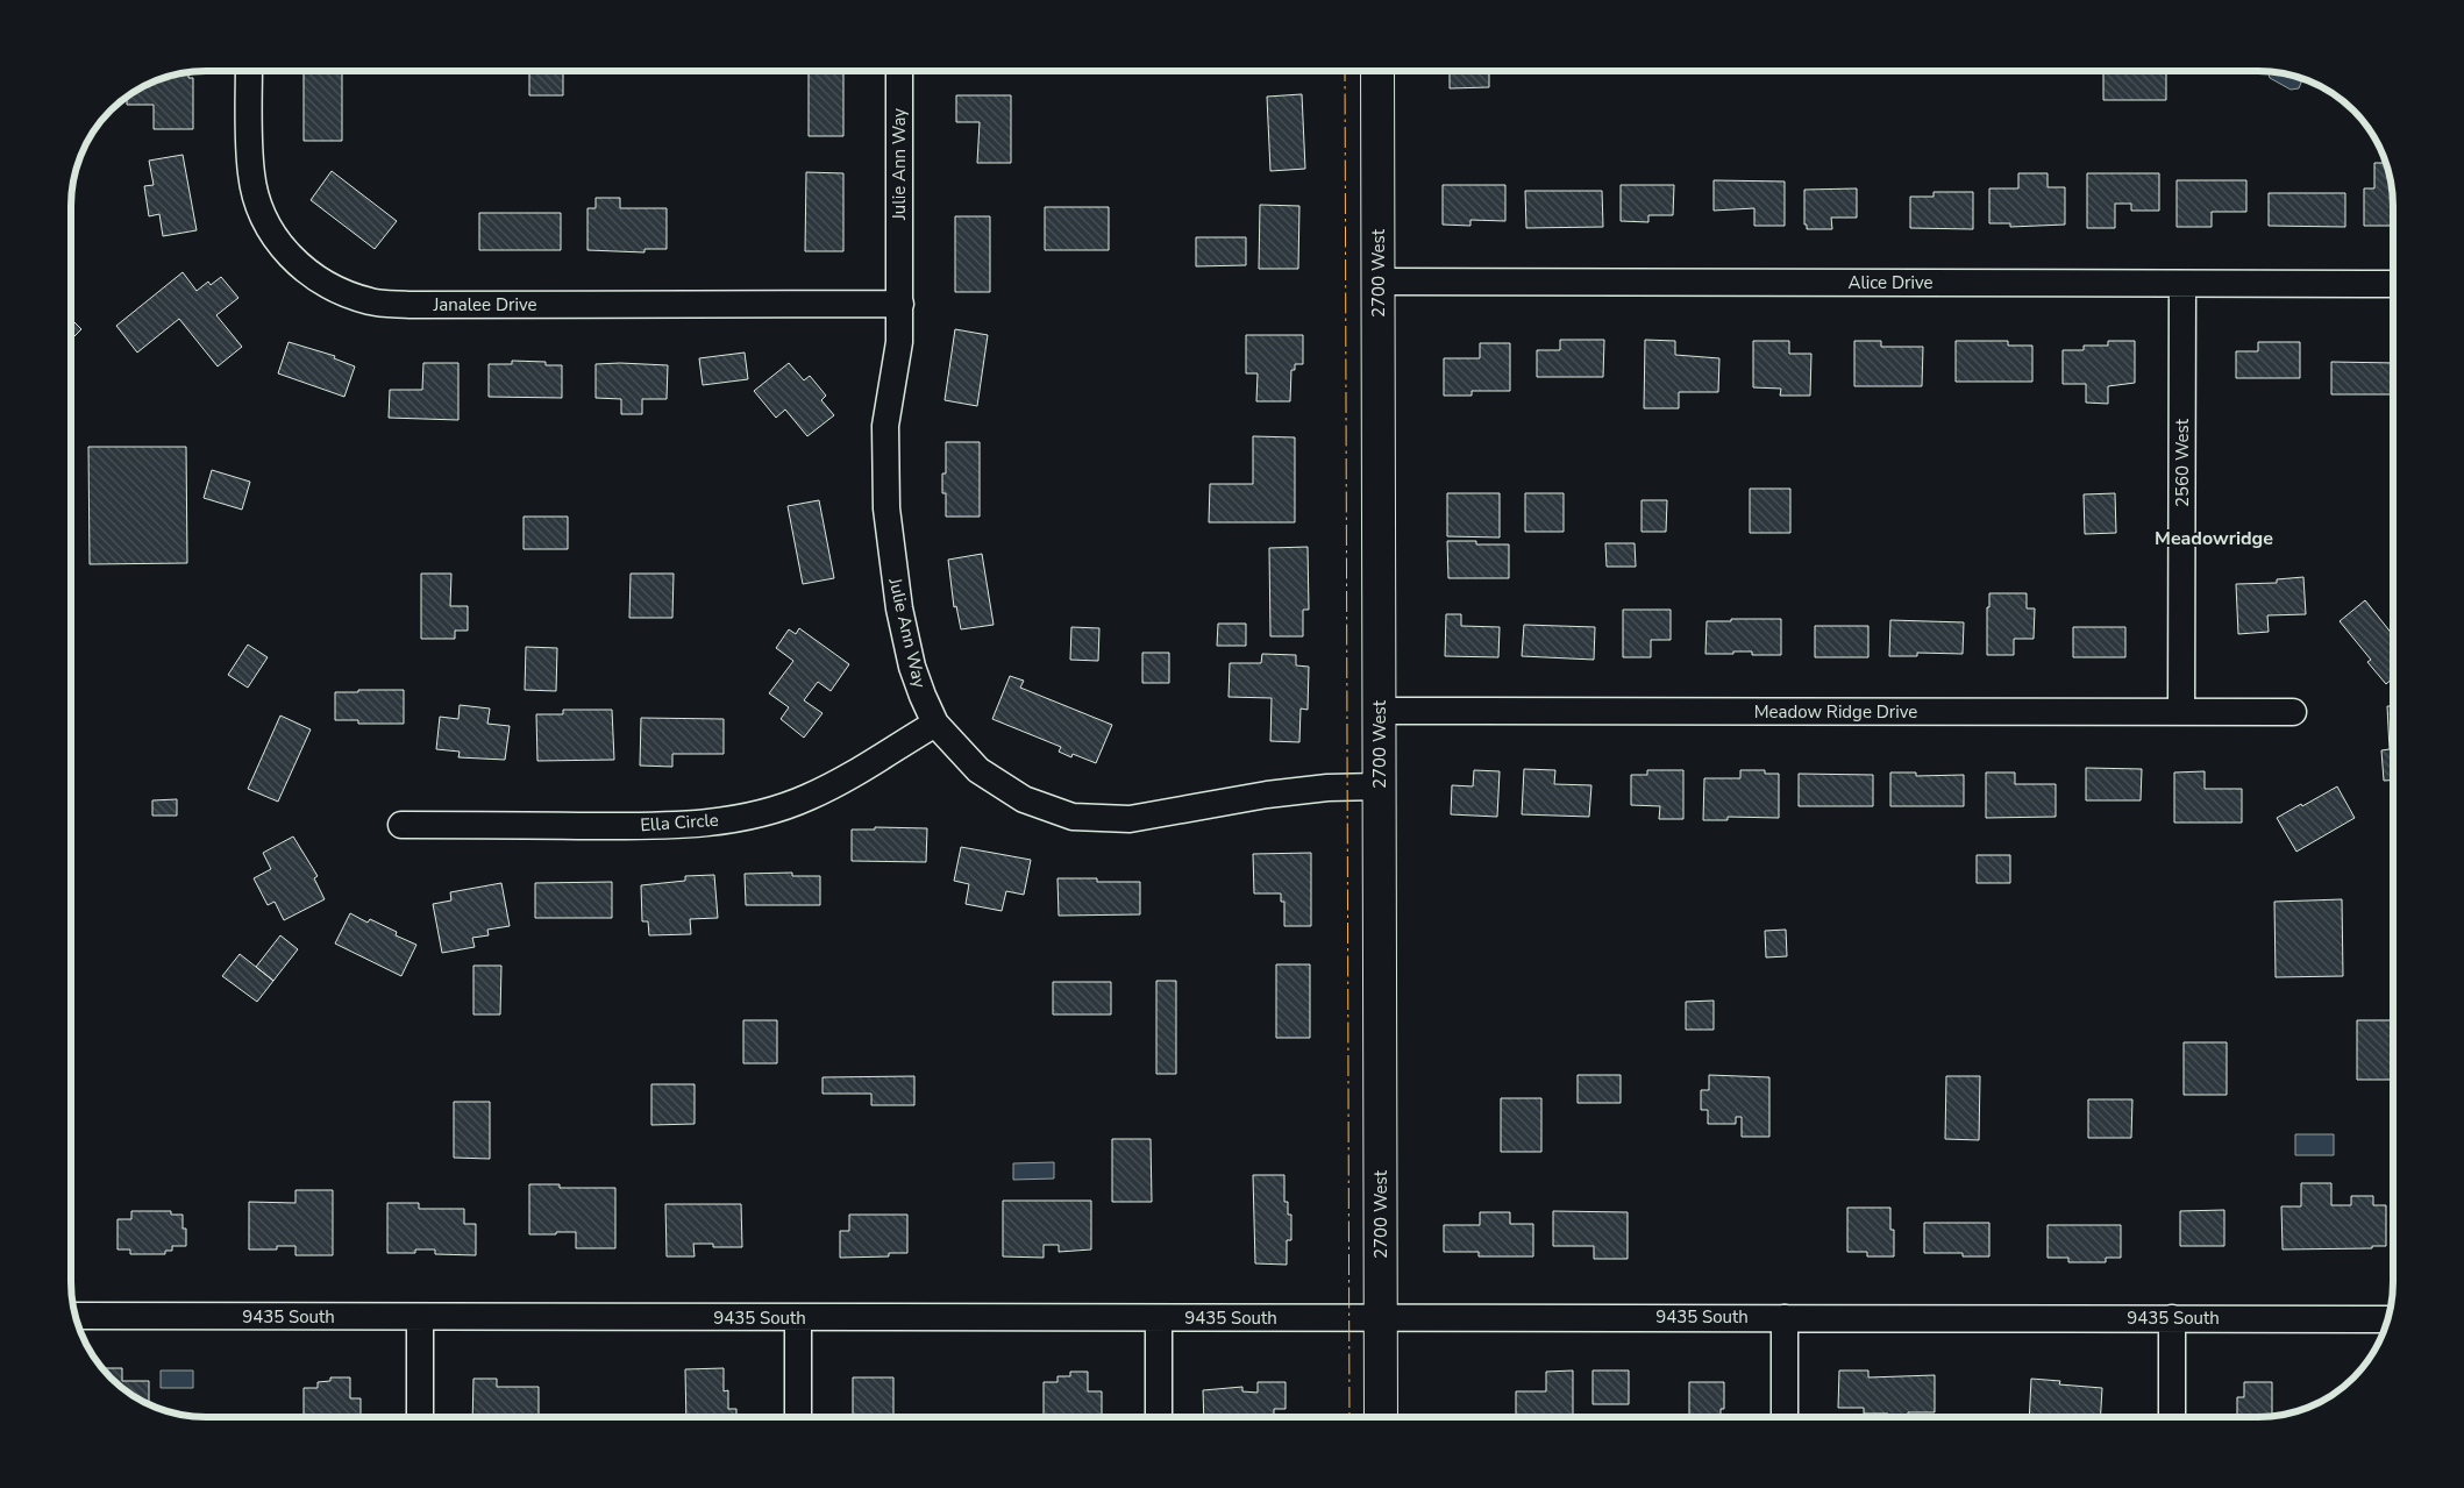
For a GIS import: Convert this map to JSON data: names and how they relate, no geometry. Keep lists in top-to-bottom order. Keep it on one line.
{"streets":{"main road":["2700 West"],"street":["Julie Ann Way","Alice Drive","Janalee Drive","2560 West","Meadow Ridge Drive","Ella Circle","9435 South"]},"crossings":[["Julie Ann Way","2700 West"],["Julie Ann Way","Janalee Drive"],["Julie Ann Way","Ella Circle"],["2700 West","Alice Drive"],["2700 West","Meadow Ridge Drive"],["2700 West","9435 South"],["Alice Drive","2560 West"],["2560 West","Meadow Ridge Drive"]],"districts":["Meadowridge"]}
